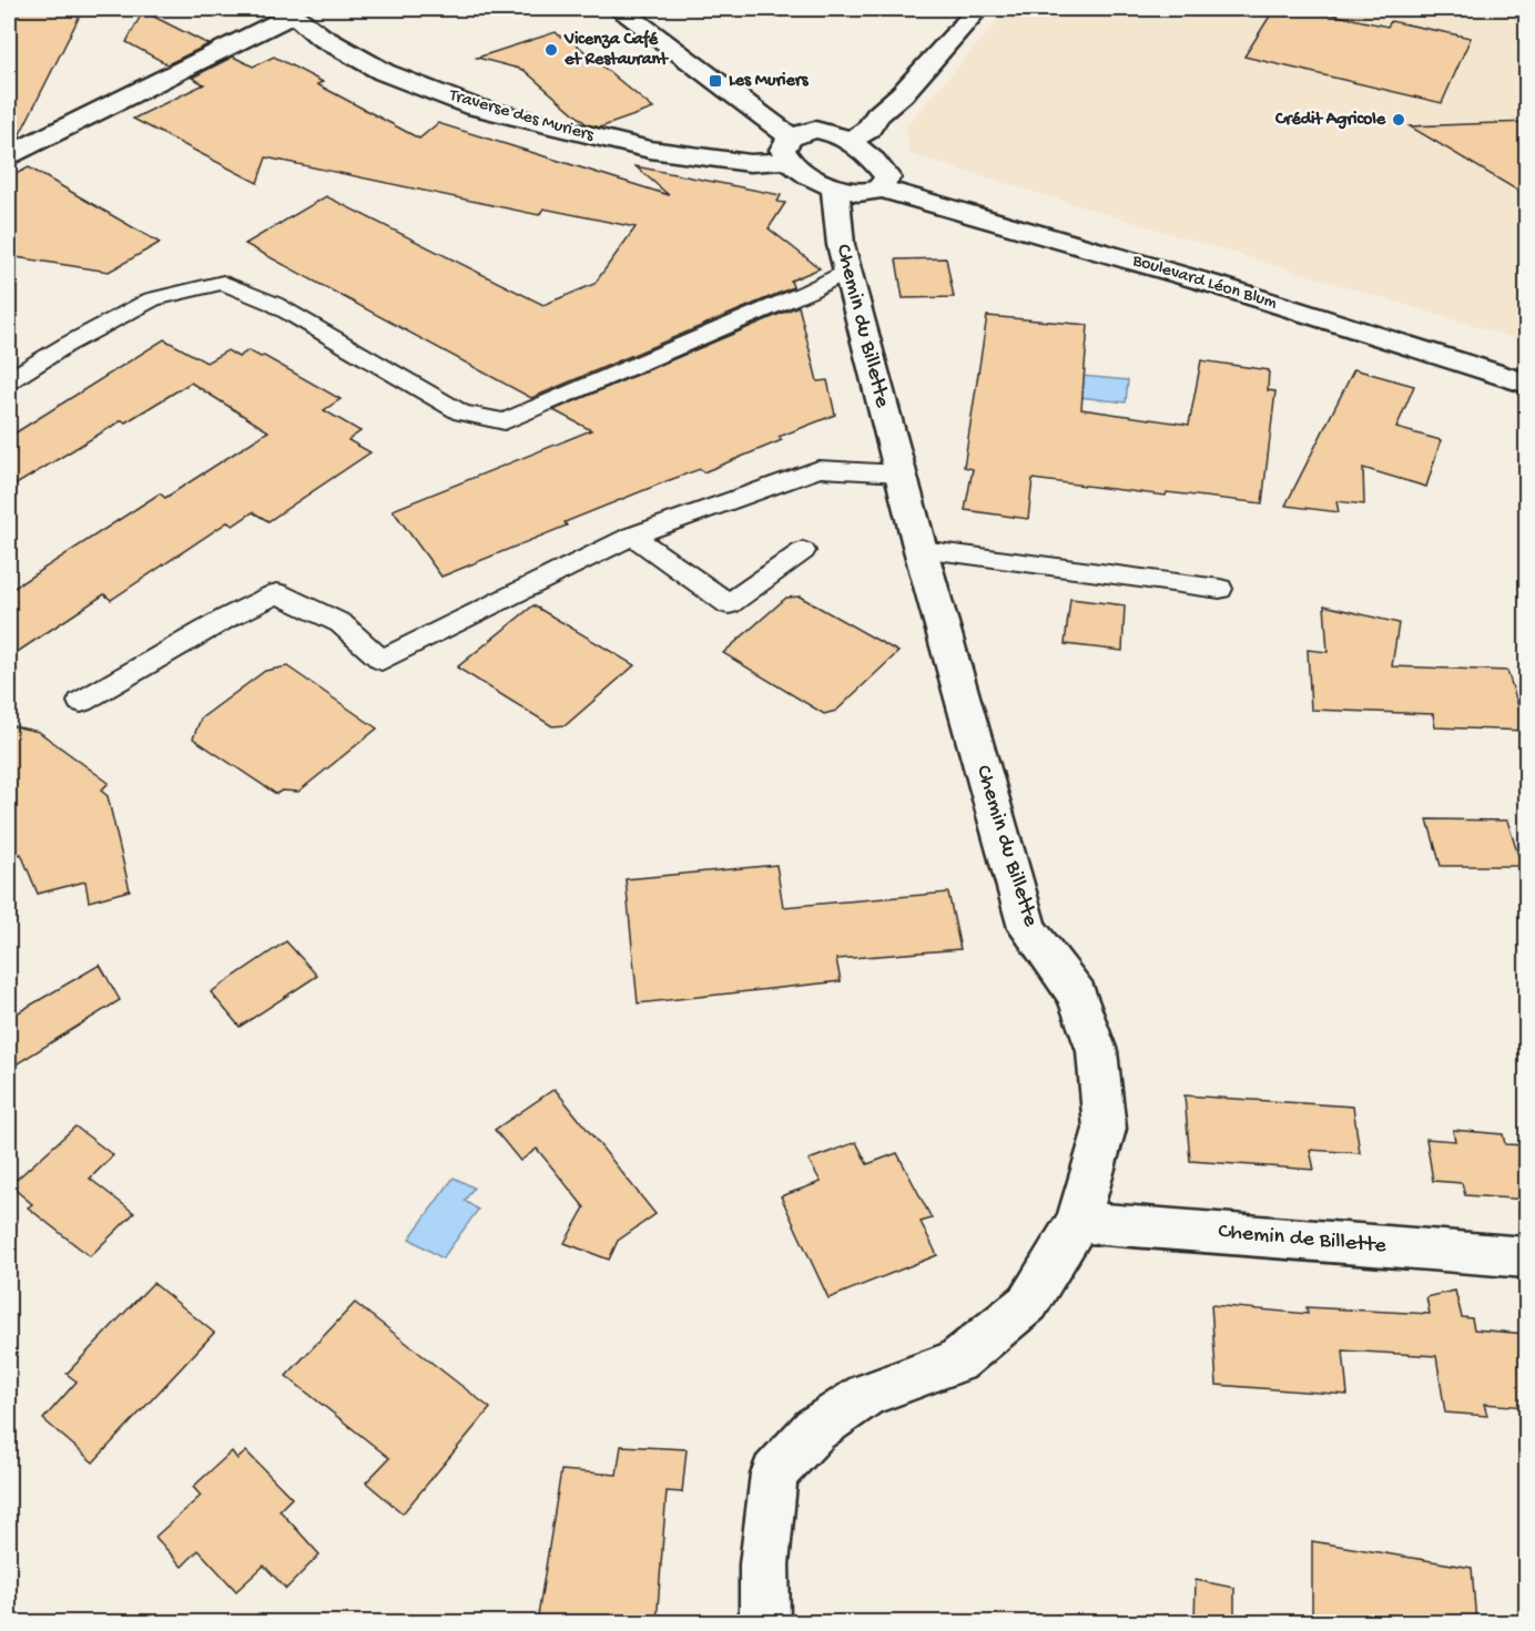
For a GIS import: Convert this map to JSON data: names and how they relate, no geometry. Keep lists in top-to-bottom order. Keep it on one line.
{"streets":{"street":["Traverse des Muriers","Boulevard Léon Blum","Chemin du Billette","Chemin de Billette"]},"crossings":[["Boulevard Léon Blum","Chemin du Billette"],["Chemin du Billette","Chemin de Billette"]],"places":{"other":["Vicenza Café et Restaurant","Crédit Agricole"],"transit":["Les Muriers"]}}
